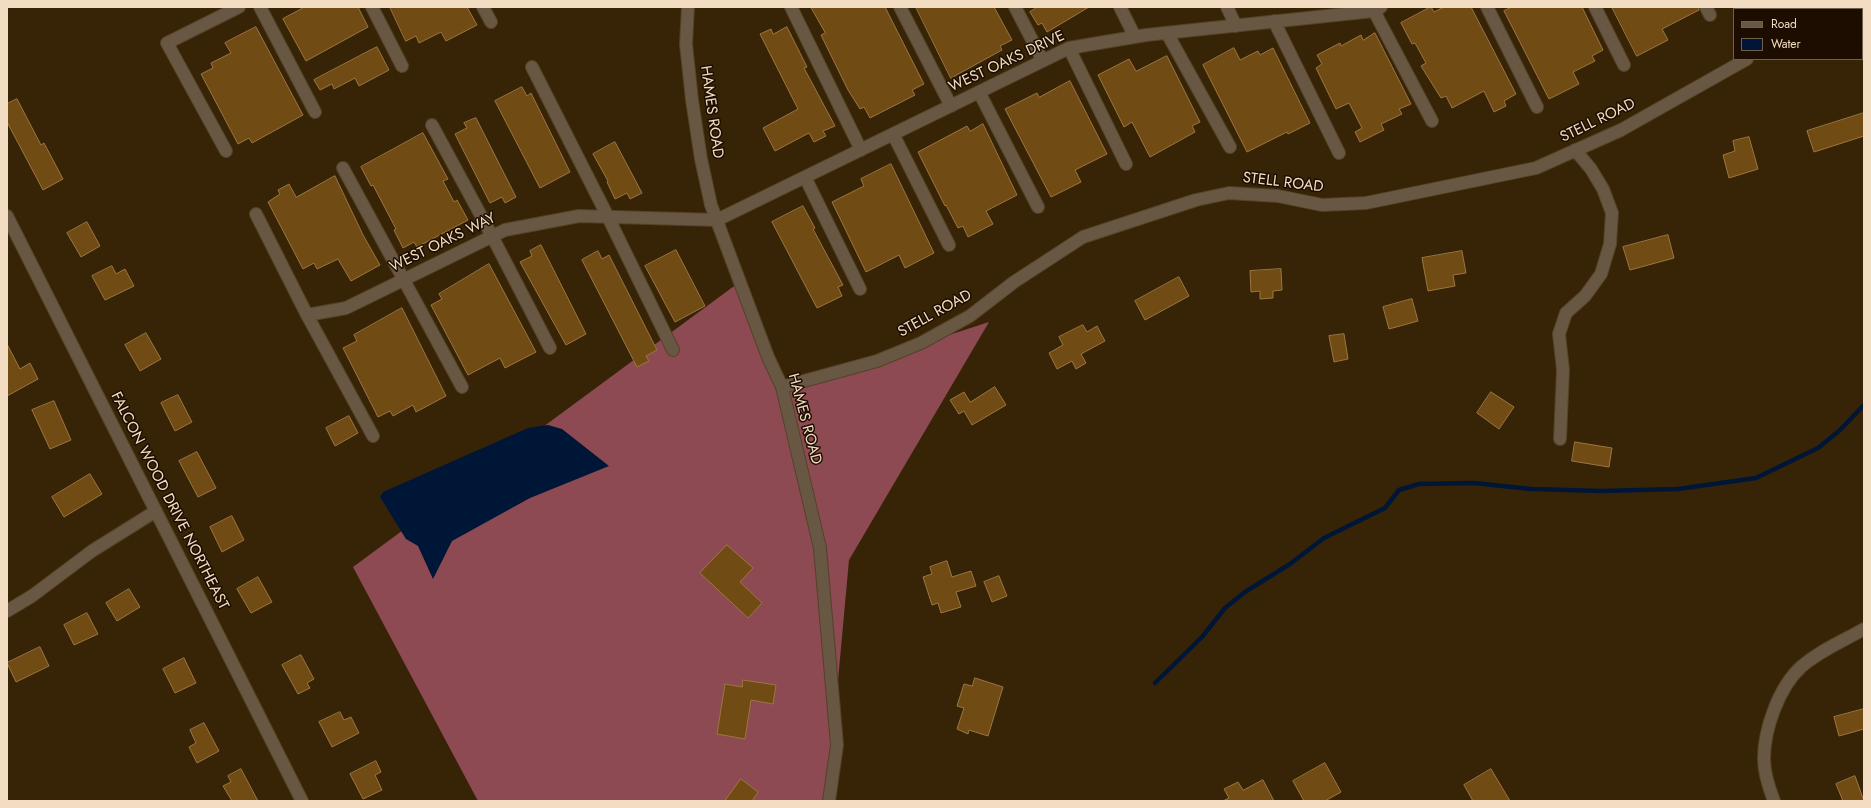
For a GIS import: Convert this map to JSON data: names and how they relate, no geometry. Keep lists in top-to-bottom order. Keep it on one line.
{"streets":{"street":["WEST OAKS DRIVE","HAMES ROAD","STELL ROAD","WEST OAKS WAY","FALCON WOOD DRIVE NORTHEAST"]},"crossings":[["WEST OAKS DRIVE","HAMES ROAD"],["WEST OAKS DRIVE","WEST OAKS WAY"],["HAMES ROAD","STELL ROAD"],["HAMES ROAD","WEST OAKS WAY"]],"legend":["Road","Water"]}
